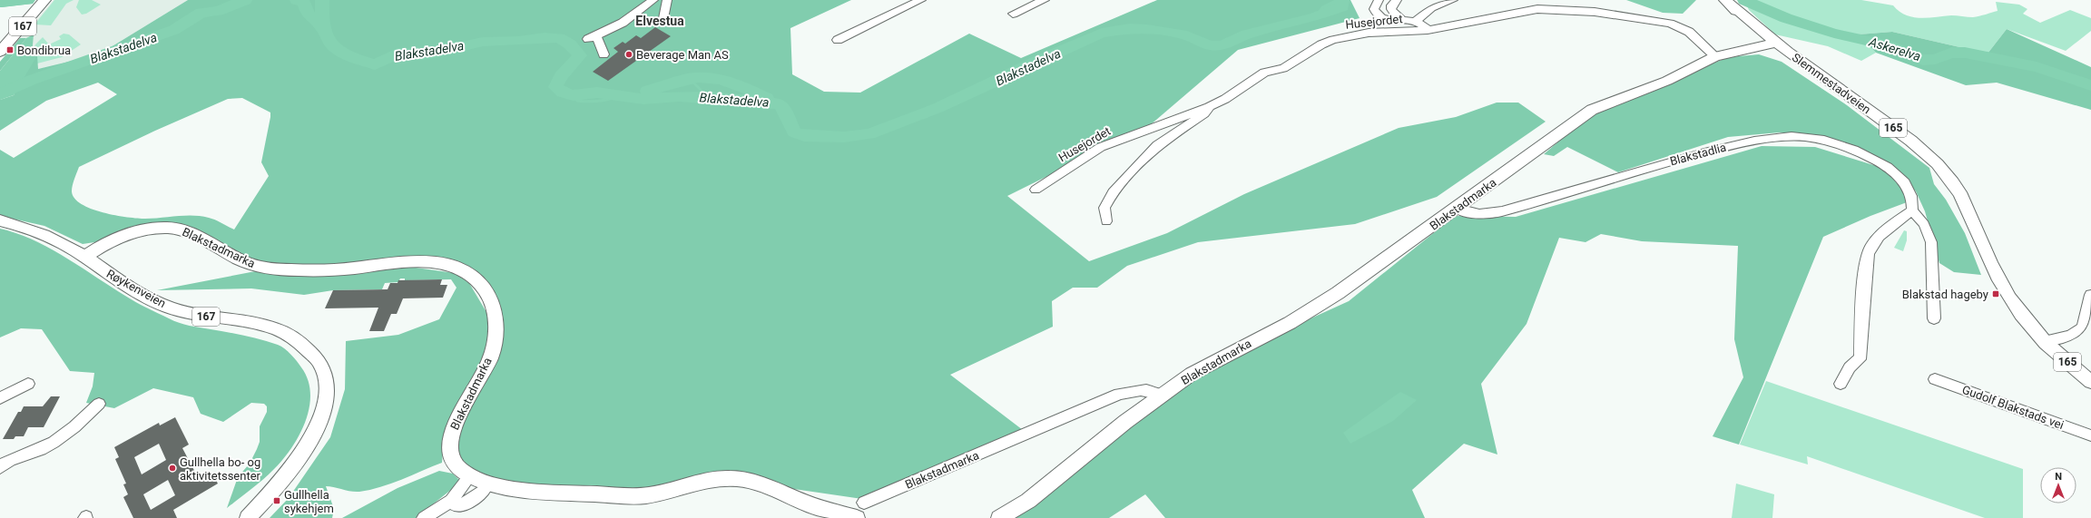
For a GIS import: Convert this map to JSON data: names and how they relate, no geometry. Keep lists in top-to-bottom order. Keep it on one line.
{"streets":{"main road":["167","Slemmestadveien","165","Blakstadmarka","Røykenveien"],"street":["Husejordet","Blakstadlia","Gudolf Blakstads vei"]},"crossings":[["Husejordet","Blakstadmarka"],["Slemmestadveien","Blakstadmarka"],["Blakstadlia","Blakstadmarka"],["Blakstadmarka","Røykenveien"]],"districts":["Elvestua"],"water":["Blakstadelva","Askerelva"],"places":{"transit":["Bondibrua","Blakstad hageby","Gullhella sykehjem"],"other":["Beverage Man AS","Gullhella bo- og aktivitetssenter"]},"north":"top"}
